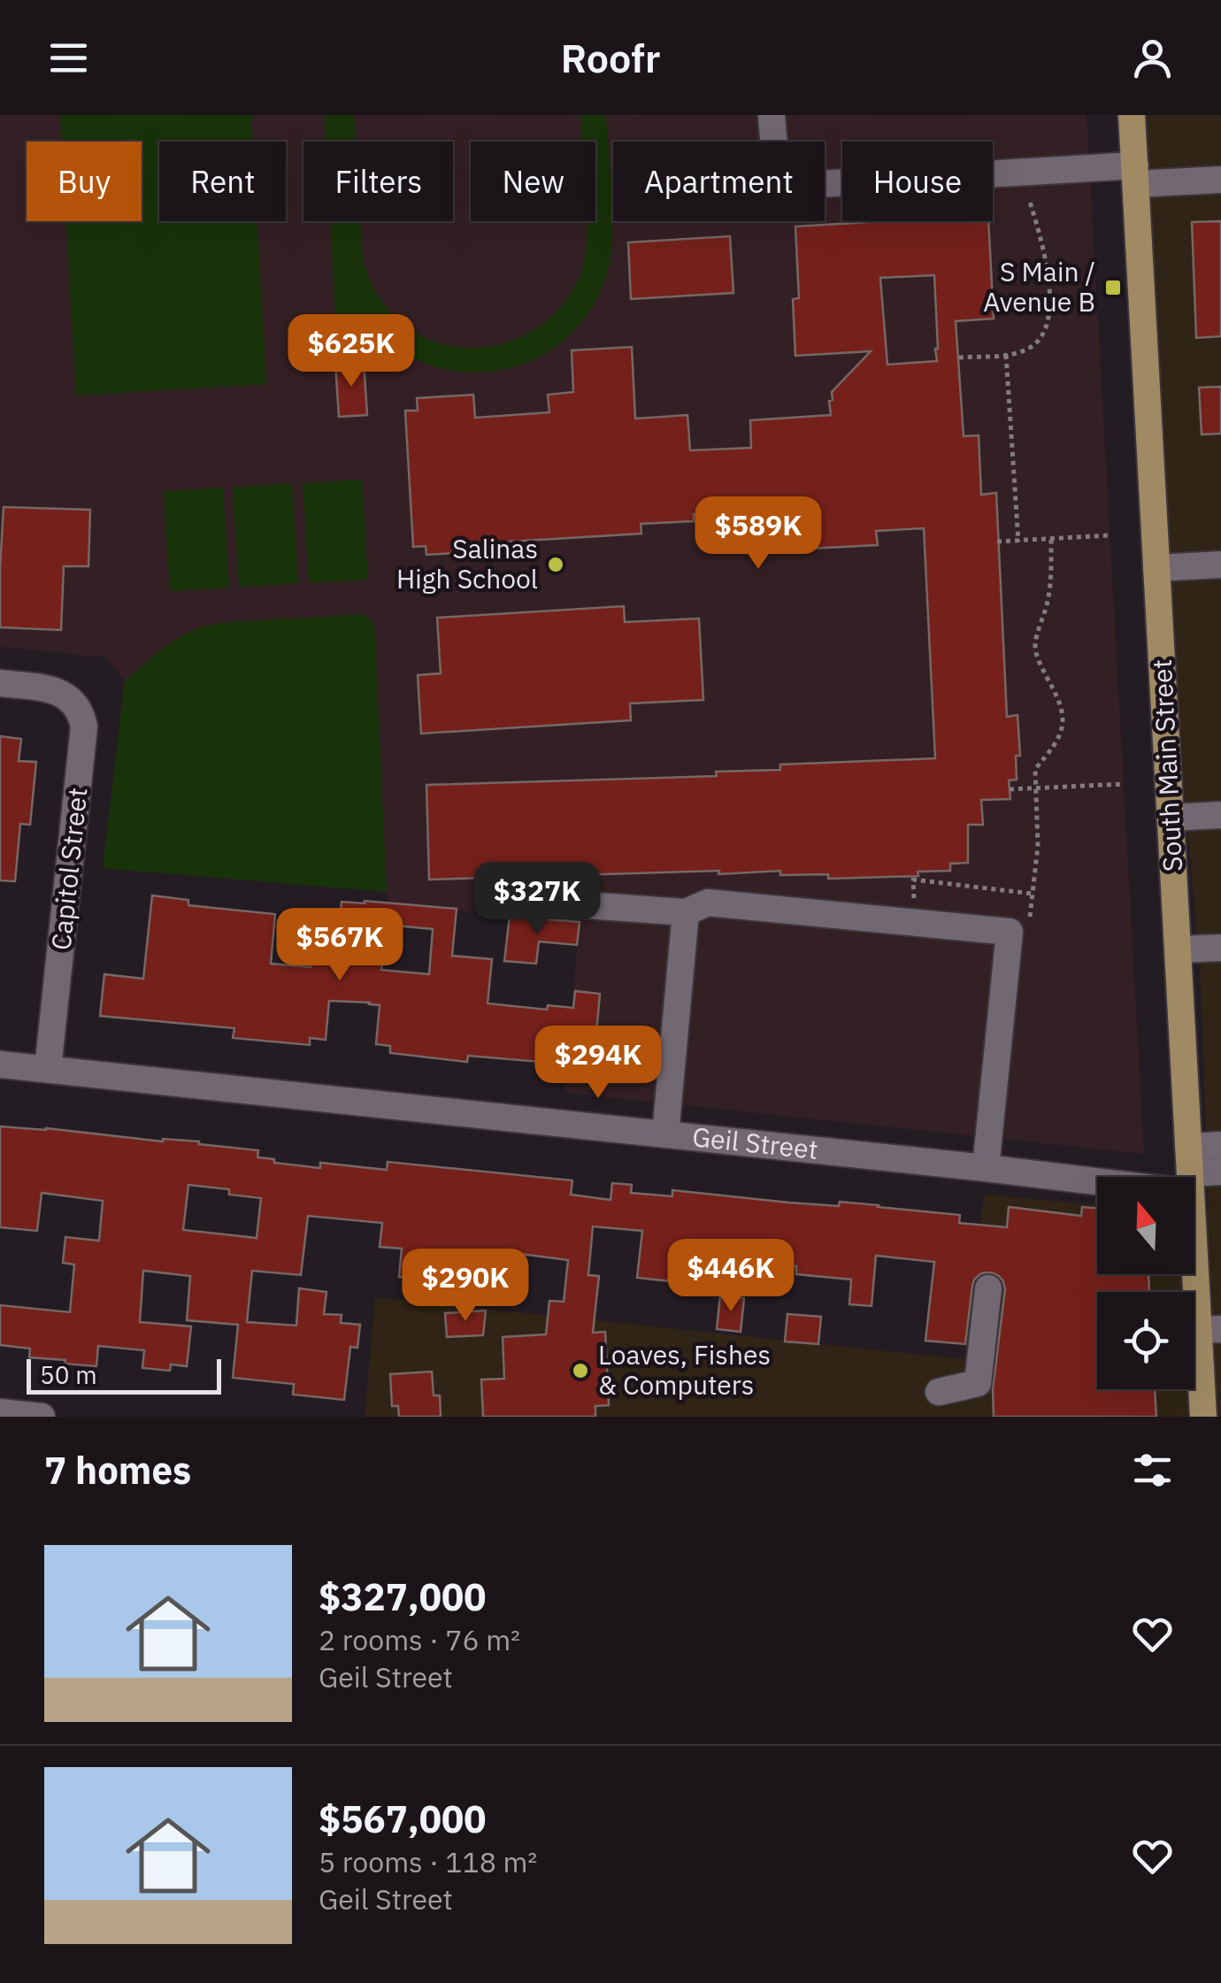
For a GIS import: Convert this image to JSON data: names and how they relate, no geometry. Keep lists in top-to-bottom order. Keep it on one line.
{"streets":{"main road":["South Main Street"],"street":["Capitol Street","Geil Street"]},"crossings":[["South Main Street","Geil Street"],["Capitol Street","Geil Street"]],"places":{"transit":["S Main / Avenue B"],"other":["Salinas High School","Loaves, Fishes & Computers"]},"scale_bar":"50 m","north":"top","page":{"header":"Roofr","chip":["Buy","Rent","Filters","New","Apartment","House"],"price":["$625K","$589K","$327K","$567K","$294K","$446K","$290K"],"scale":"50 m","heading":"7 homes","list":[{"name":"$327,000","note":"2 rooms · 76 m² · Geil Street"},{"name":"$567,000","note":"5 rooms · 118 m² · Geil Street"}]}}
